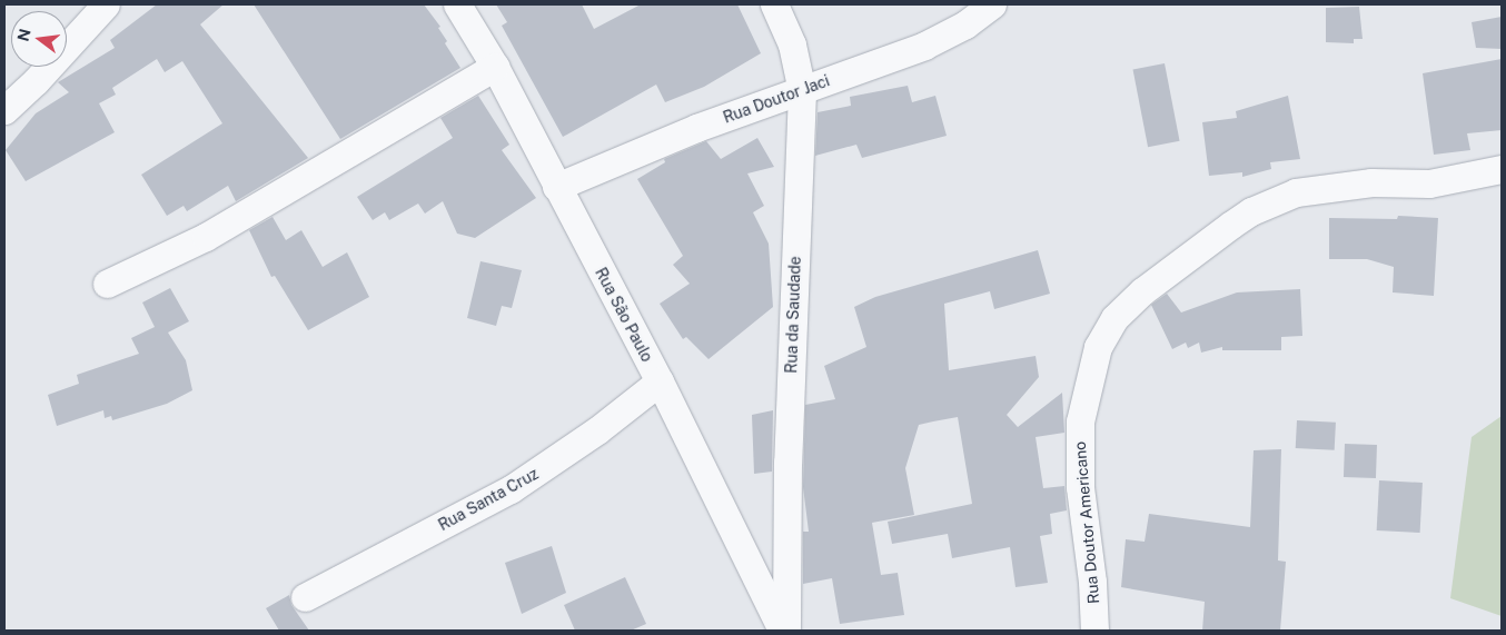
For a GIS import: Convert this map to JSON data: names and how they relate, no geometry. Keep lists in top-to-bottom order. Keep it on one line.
{"streets":{"street":["Rua Doutor Jaci","Rua São Paulo","Rua da Saudade","Rua Santa Cruz","Rua Doutor Americano"]},"crossings":[["Rua Doutor Jaci","Rua São Paulo"],["Rua Doutor Jaci","Rua da Saudade"],["Rua São Paulo","Rua da Saudade"],["Rua São Paulo","Rua Santa Cruz"]],"north":"left"}
